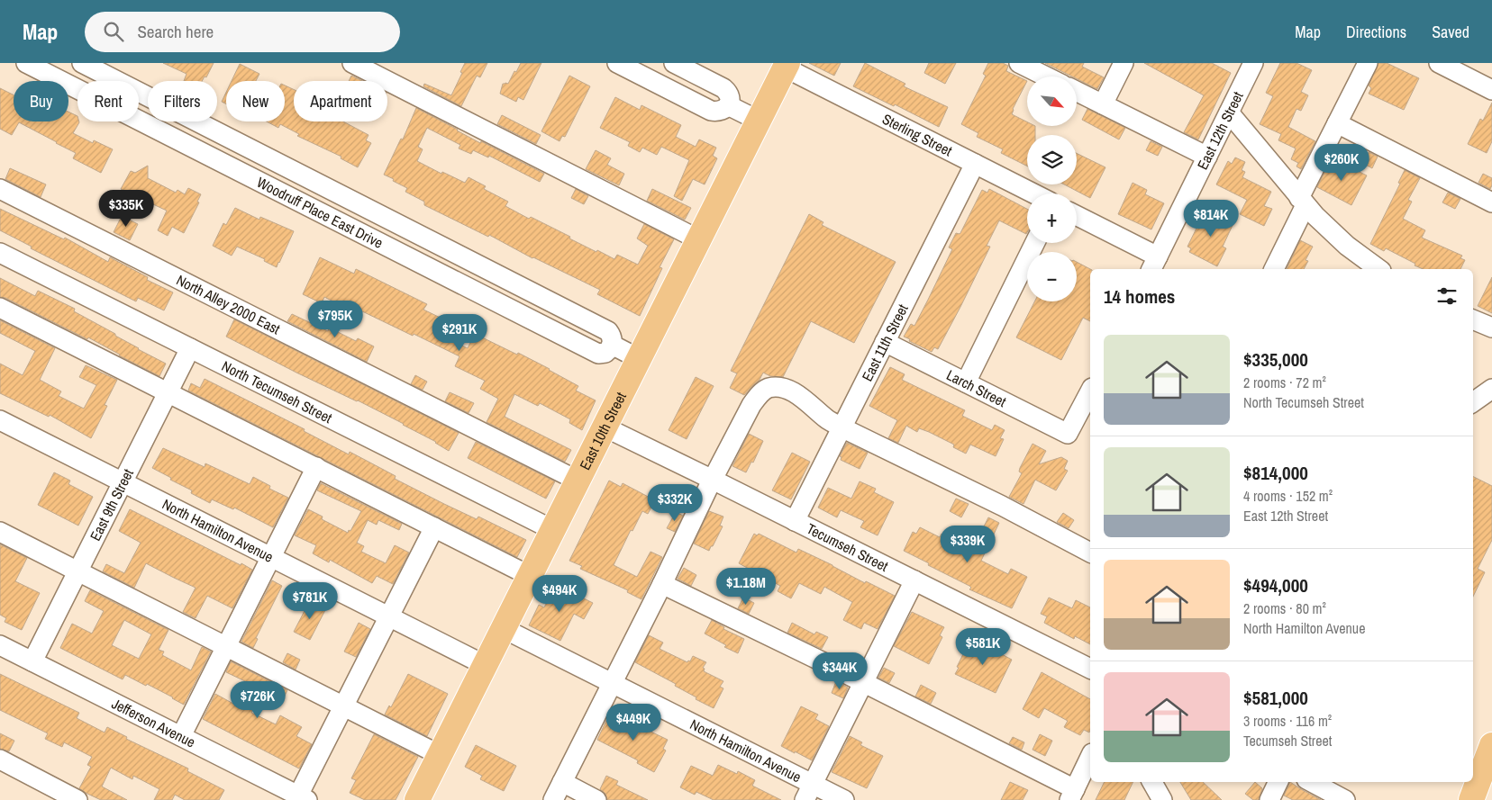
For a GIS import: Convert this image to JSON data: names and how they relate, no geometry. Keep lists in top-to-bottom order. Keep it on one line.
{"streets":{"main road":["East 10th Street"],"street":["East 12th Street","Sterling Street","Woodruff Place East Drive","North Alley 2000 East","East 11th Street","Larch Street","North Tecumseh Street","East 9th Street","North Hamilton Avenue","Tecumseh Street","Jefferson Avenue"]},"crossings":[["Sterling Street","East 11th Street"],["Sterling Street","East 10th Street"],["North Alley 2000 East","East 10th Street"],["East 11th Street","Larch Street"],["East 11th Street","Tecumseh Street"],["North Tecumseh Street","East 10th Street"],["North Tecumseh Street","East 9th Street"],["East 10th Street","North Hamilton Avenue"],["East 10th Street","Tecumseh Street"],["East 9th Street","North Hamilton Avenue"],["East 9th Street","Jefferson Avenue"]],"north":"bottom right","page":{"header":"Map","search":"Search here","nav":["Map","Directions","Saved"],"map_buttons":["+","−"],"chip":["Buy","Rent","Filters","New","Apartment"],"price":["$260K","$335K","$814K","$795K","$291K","$332K","$339K","$1.18M","$494K","$781K","$581K","$344K","$726K","$449K"],"heading":"14 homes","list":[{"name":"$335,000","note":"2 rooms · 72 m² · North Tecumseh Street"},{"name":"$814,000","note":"4 rooms · 152 m² · East 12th Street"},{"name":"$494,000","note":"2 rooms · 80 m² · North Hamilton Avenue"},{"name":"$581,000","note":"3 rooms · 116 m² · Tecumseh Street"}]}}
